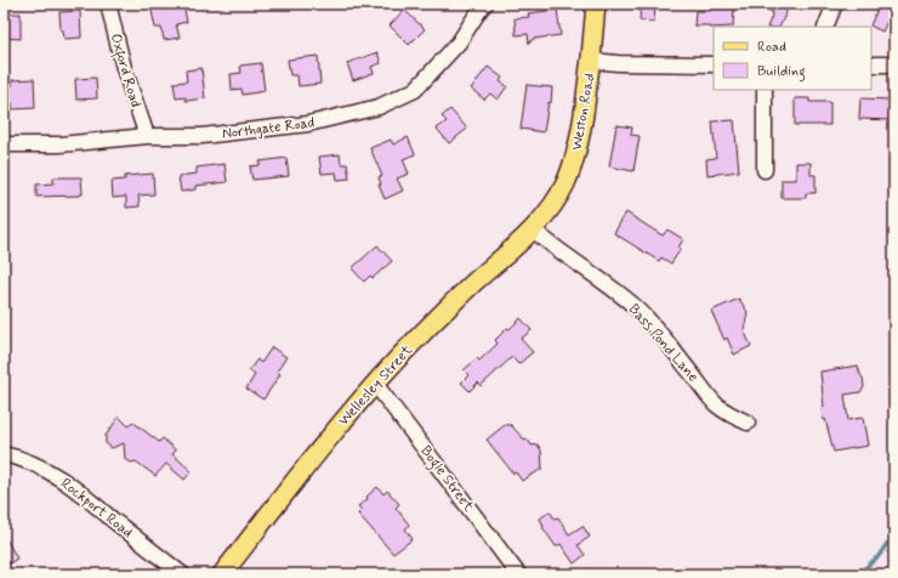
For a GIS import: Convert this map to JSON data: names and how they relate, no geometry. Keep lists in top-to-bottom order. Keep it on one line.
{"streets":{"main road":["Weston Road","Wellesley Street"],"street":["Oxford Road","Northgate Road","Bass Pond Lane","Bogle Street","Rockport Road"]},"crossings":[["Oxford Road","Northgate Road"],["Weston Road","Wellesley Street"],["Bass Pond Lane","Wellesley Street"],["Wellesley Street","Bogle Street"]],"legend":["Road","Building"]}
